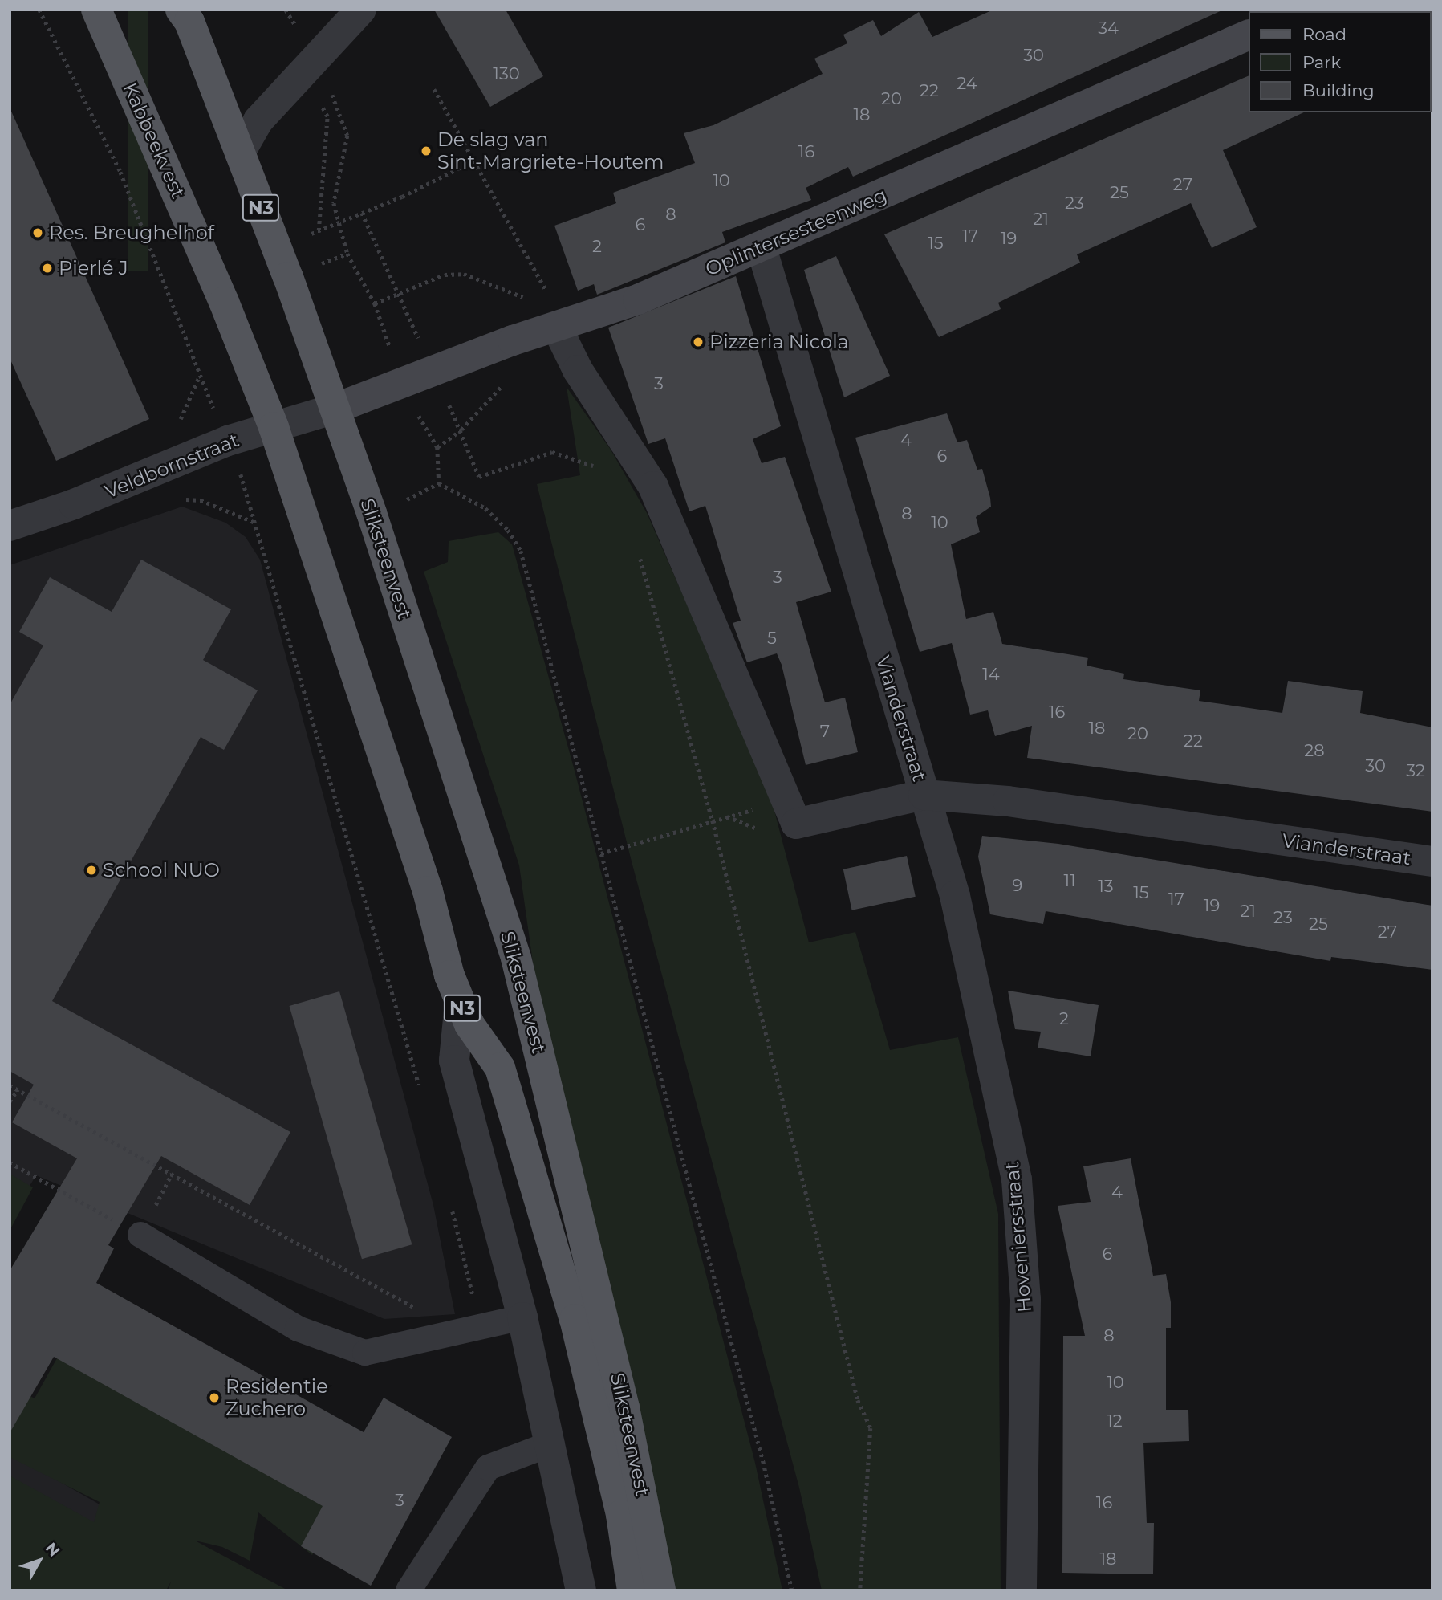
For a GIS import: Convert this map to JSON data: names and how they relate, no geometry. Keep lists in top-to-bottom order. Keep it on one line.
{"streets":{"main road":["Kabbeekvest","N3","Sliksteenvest"],"street":["Oplintersesteenweg","Veldbornstraat","Vianderstraat","Hoveniersstraat"]},"crossings":[["Kabbeekvest","Veldbornstraat"],["Kabbeekvest","Sliksteenvest"],["N3","Oplintersesteenweg"],["N3","Veldbornstraat"],["N3","Sliksteenvest"],["Oplintersesteenweg","Veldbornstraat"],["Oplintersesteenweg","Sliksteenvest"],["Oplintersesteenweg","Vianderstraat"],["Veldbornstraat","Sliksteenvest"],["Vianderstraat","Hoveniersstraat"]],"places":["De slag van Sint-Margriete-Houtem","Res. Breughelhof","Pierlé J","Pizzeria Nicola","School NUO","Residentie Zuchero"],"house_numbers":["34","30","130","24","22","20","18","16","10","27","25","23","8","21","6","17","19","15","2","3","4","6","8","10","3","5","14","16","18","7","20","22","28","30","32","11","9","13","15","17","19","21","23","25","27","2","4","6","8","10","12","3","16","18"],"legend":["Road","Park","Building"],"north":"top right"}
